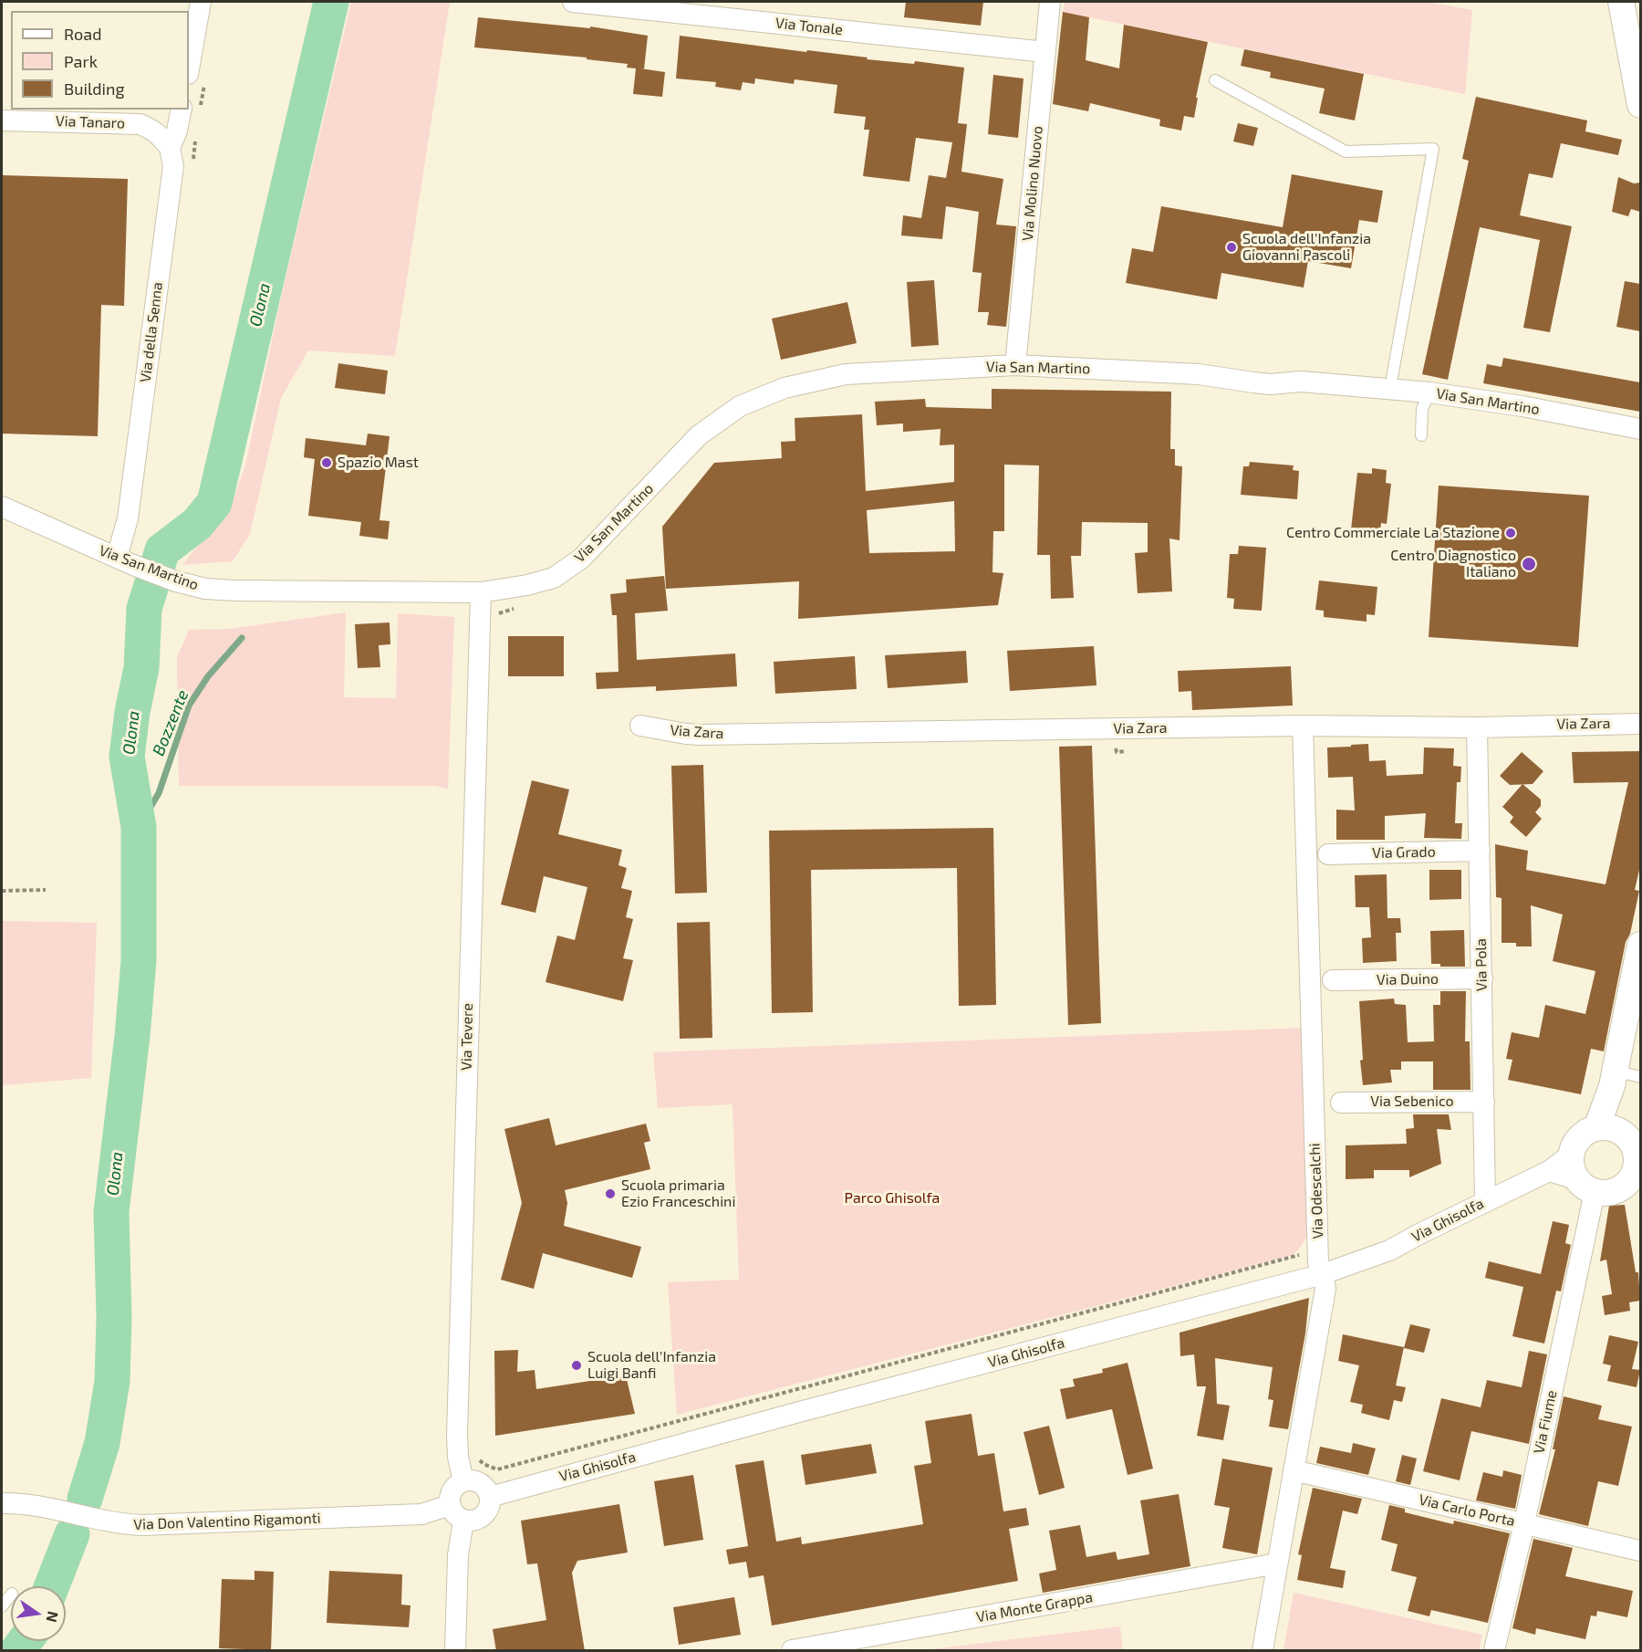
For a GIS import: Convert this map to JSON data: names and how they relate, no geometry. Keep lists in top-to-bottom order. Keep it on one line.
{"streets":{"street":["Via Tonale","Via Tanaro","Via Molino Nuovo","Via della Senna","Via San Martino","Via Zara","Via Grado","Via Pola","Via Duino","Via Tevere","Via Sebenico","Via Odescalchi","Via Ghisolfa","Via Fiume","Via Carlo Porta","Via Don Valentino Rigamonti","Via Monte Grappa"]},"crossings":[["Via Tonale","Via Molino Nuovo"],["Via Tanaro","Via della Senna"],["Via Molino Nuovo","Via San Martino"],["Via della Senna","Via San Martino"],["Via San Martino","Via Tevere"],["Via Zara","Via Pola"],["Via Zara","Via Odescalchi"],["Via Grado","Via Pola"],["Via Pola","Via Duino"],["Via Pola","Via Sebenico"],["Via Pola","Via Ghisolfa"],["Via Tevere","Via Ghisolfa"],["Via Tevere","Via Don Valentino Rigamonti"],["Via Odescalchi","Via Ghisolfa"],["Via Odescalchi","Via Carlo Porta"],["Via Odescalchi","Via Monte Grappa"],["Via Ghisolfa","Via Fiume"],["Via Ghisolfa","Via Don Valentino Rigamonti"],["Via Fiume","Via Carlo Porta"]],"water":["Olona","Bozzente"],"parks":["Parco Ghisolfa"],"places":["Scuola dell'Infanzia Giovanni Pascoli","Spazio Mast","Centro Commerciale La Stazione","Centro Diagnostico Italiano","Scuola primaria Ezio Franceschini","Scuola dell'Infanzia Luigi Banfi"],"legend":["Road","Park","Building"],"north":"right"}
